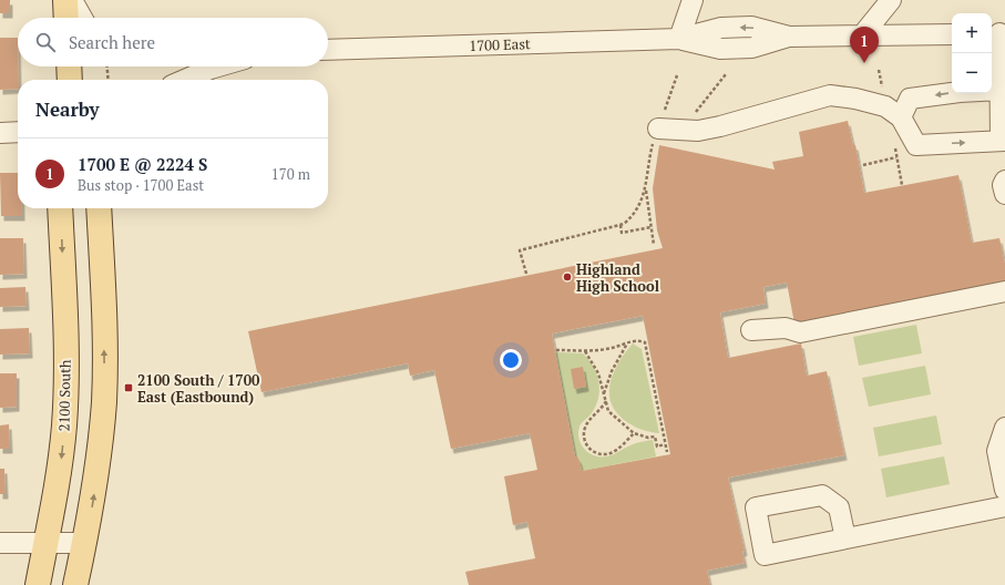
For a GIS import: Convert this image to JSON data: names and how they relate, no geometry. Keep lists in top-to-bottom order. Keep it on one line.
{"streets":{"main road":["2100 South"],"street":["1700 East"]},"places":{"other":["Highland High School"],"transit":["2100 South / 1700 East (Eastbound)"]},"page":{"map_buttons":["+","−"],"search":"Search here","pins":"1","heading":"Nearby","list":[{"mark":"1","name":"1700 E @ 2224 S","note":"Bus stop · 1700 East","value":"170 m"}]}}
